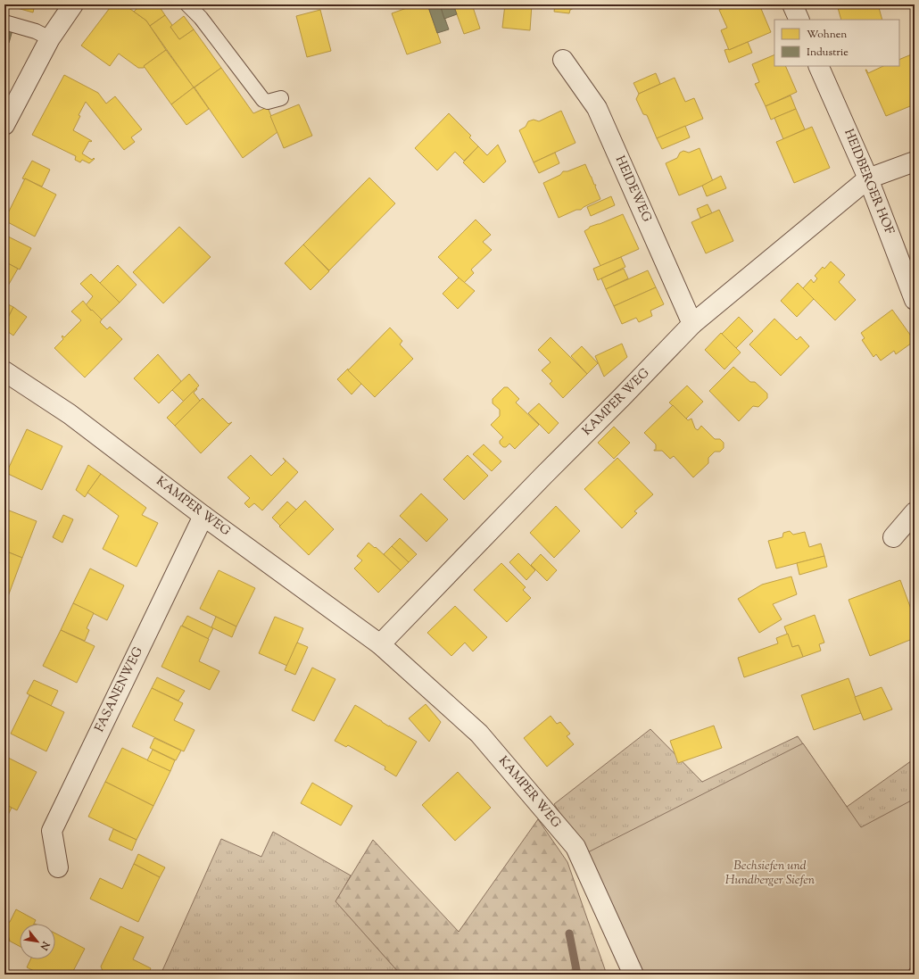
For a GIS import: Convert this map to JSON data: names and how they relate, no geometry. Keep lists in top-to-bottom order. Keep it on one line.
{"streets":{"street":["HEIDBERGER HOF","HEIDEWEG","KAMPER WEG","FASANENWEG"]},"crossings":[["HEIDBERGER HOF","KAMPER WEG"],["HEIDEWEG","KAMPER WEG"],["KAMPER WEG","FASANENWEG"]],"parks":["Bechsiefen und Hundberger Siefen"],"legend":["Wohnen","Industrie"],"north":"bottom right"}
